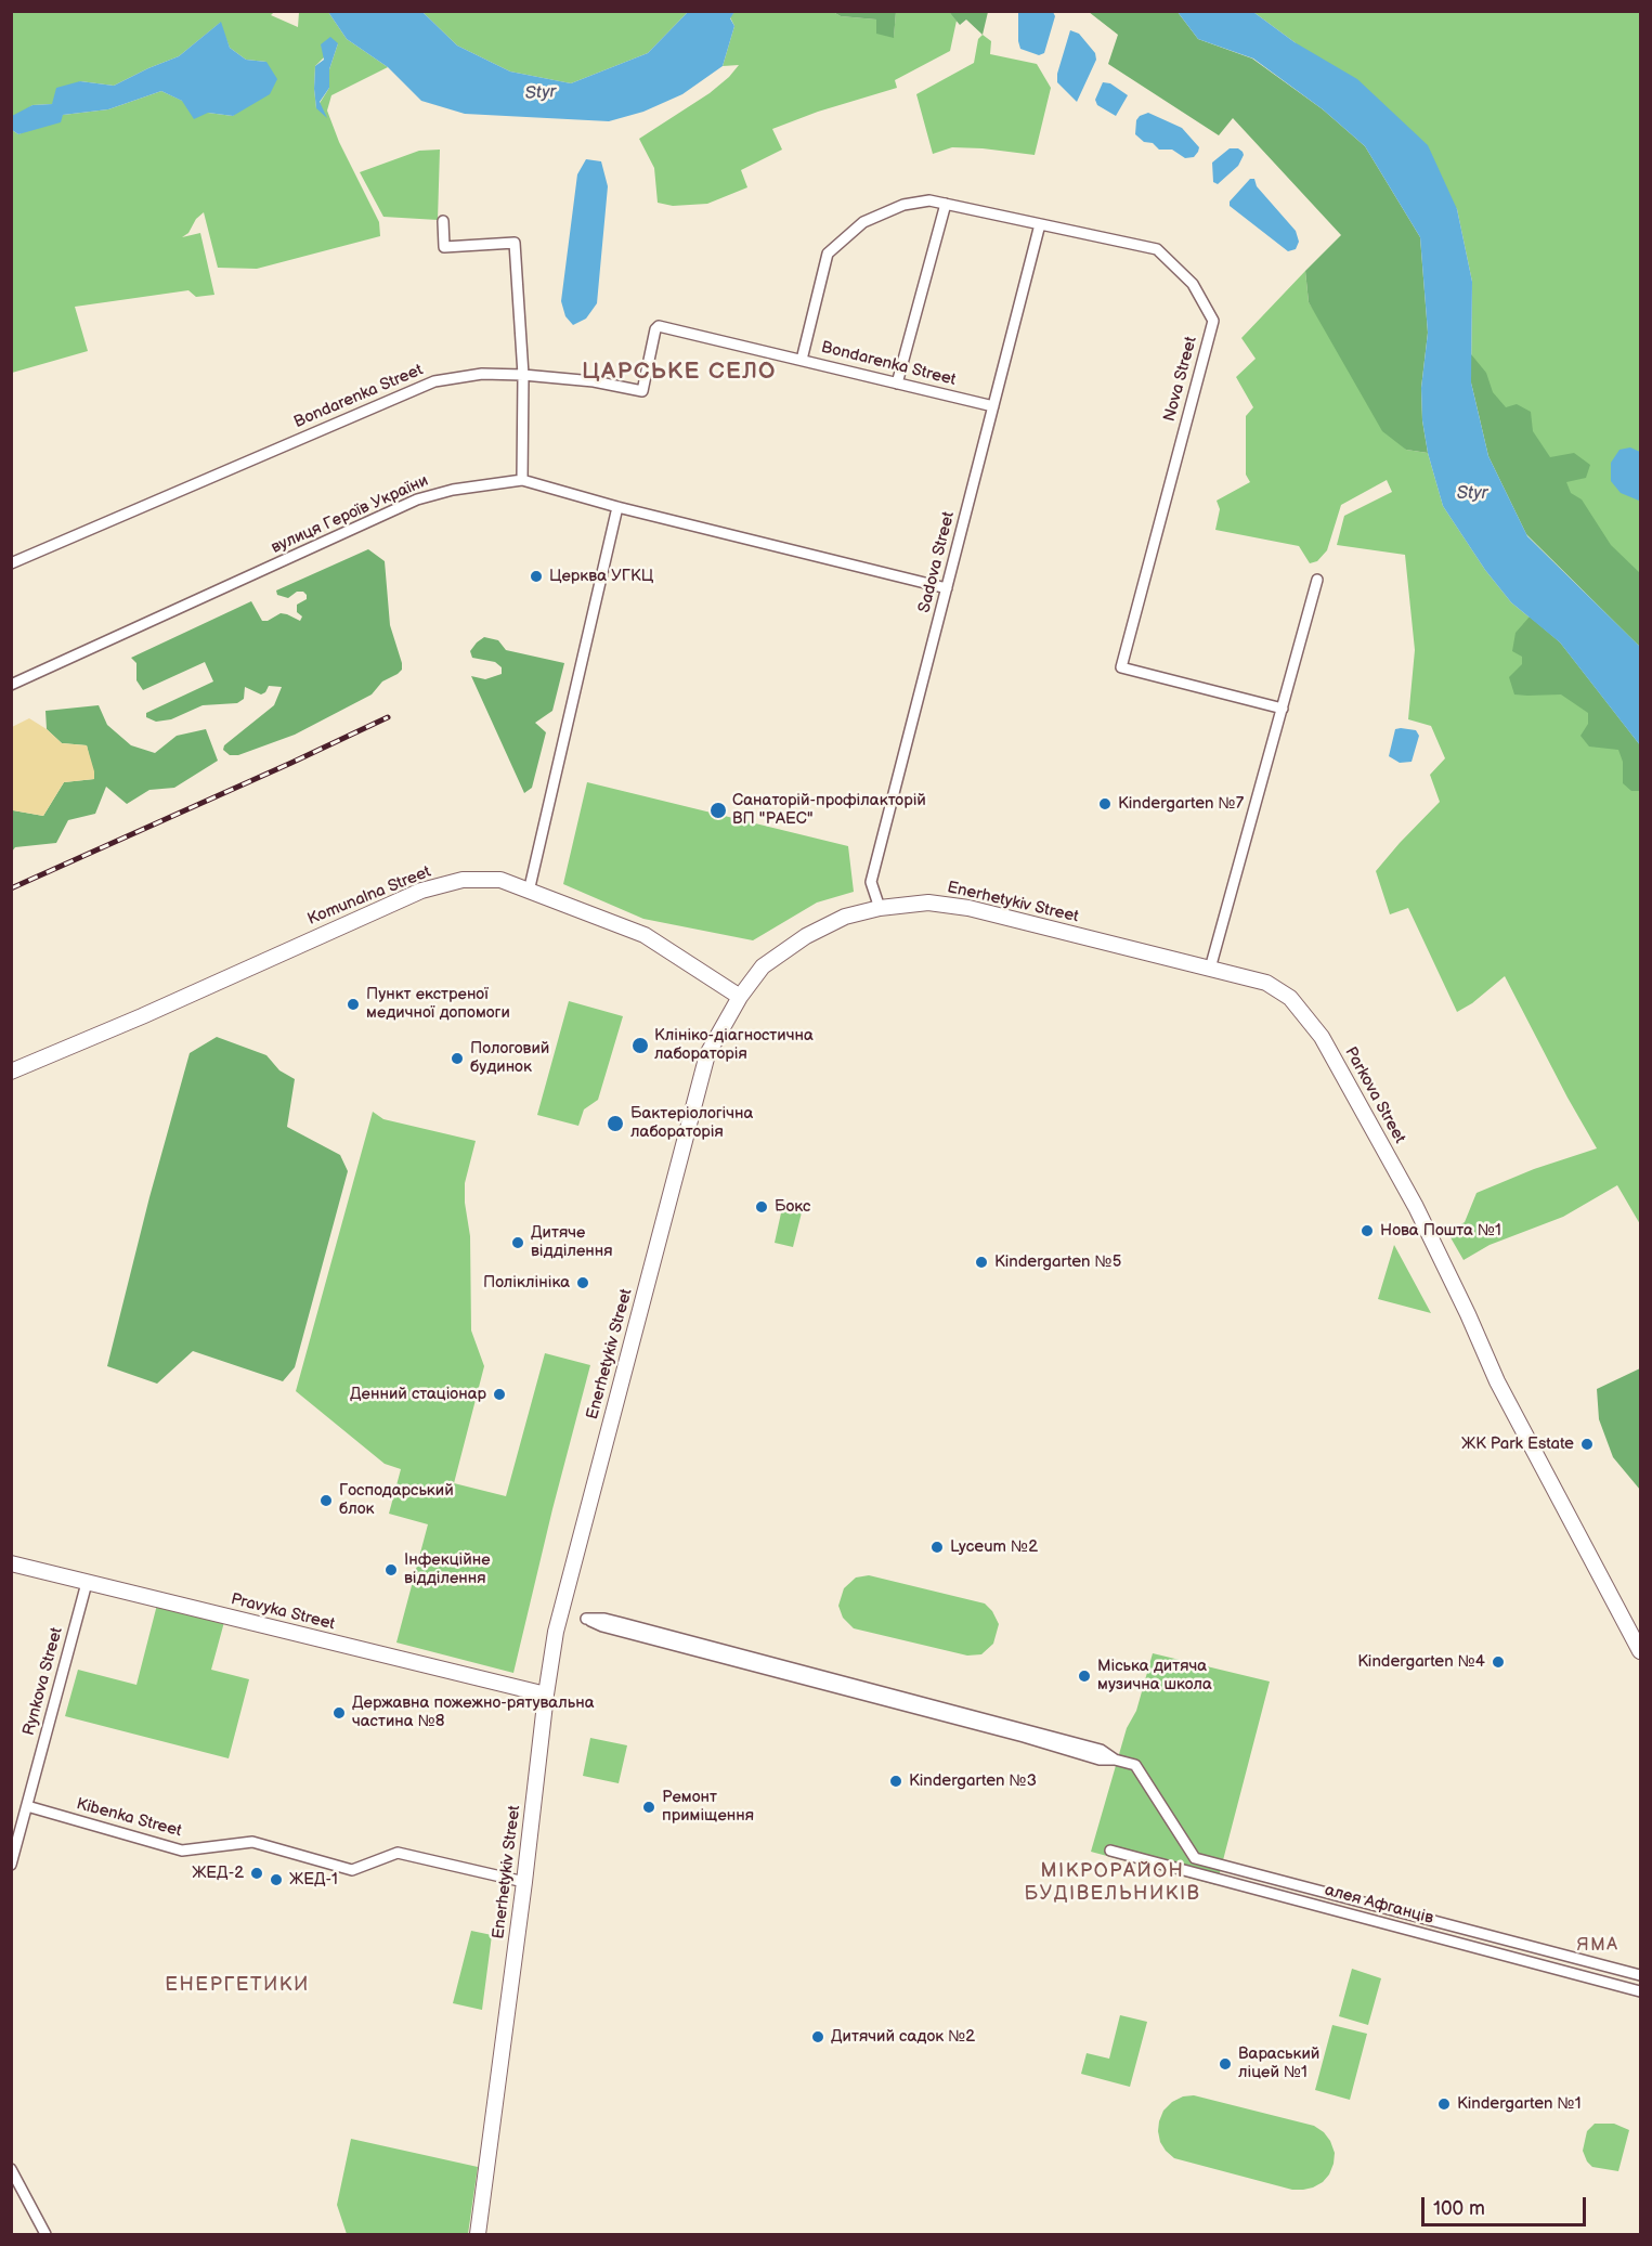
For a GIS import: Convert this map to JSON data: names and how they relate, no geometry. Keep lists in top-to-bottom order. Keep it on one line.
{"streets":{"street":["Bondarenka Street","Nova Street","вулиця Героїв України","Sadova Street","Komunalna Street","Enerhetykiv Street","Parkova Street","Pravyka Street","Rynkova Street","Kibenka Street","алея Афганців"]},"crossings":[["Bondarenka Street","Nova Street"],["Bondarenka Street","Sadova Street"],["Nova Street","Sadova Street"],["вулиця Героїв України","Sadova Street"],["Sadova Street","Enerhetykiv Street"],["Komunalna Street","Enerhetykiv Street"],["Enerhetykiv Street","Parkova Street"],["Enerhetykiv Street","Pravyka Street"],["Enerhetykiv Street","Kibenka Street"],["Pravyka Street","Rynkova Street"],["Rynkova Street","Kibenka Street"]],"districts":["ЦАРСЬКЕ СЕЛО","МІКРОРАЙОН БУДІВЕЛЬНИКІВ","ЯМА","ЕНЕРГЕТИКИ"],"water":["Styr"],"places":["Церква УГКЦ","Kindergarten №7","Санаторій-профілакторій ВП \"РАЕС\"","Пункт екстреної медичної допомоги","Клініко-діагностична лабораторія","Пологовий будинок","Бактеріологічна лабораторія","Бокс","Нова Пошта №1","Дитяче відділення","Kindergarten №5","Поліклініка","Денний стаціонар","ЖК Park Estate","Господарський блок","Lyceum №2","Інфекційне відділення","Kindergarten №4","Міська дитяча музична школа","Державна пожежно-рятувальна частина №8","Kindergarten №3","Ремонт приміщення","ЖЕД-2","ЖЕД-1","Дитячий садок №2","Вараський ліцей №1","Kindergarten №1"],"scale_bar":"100 m"}
